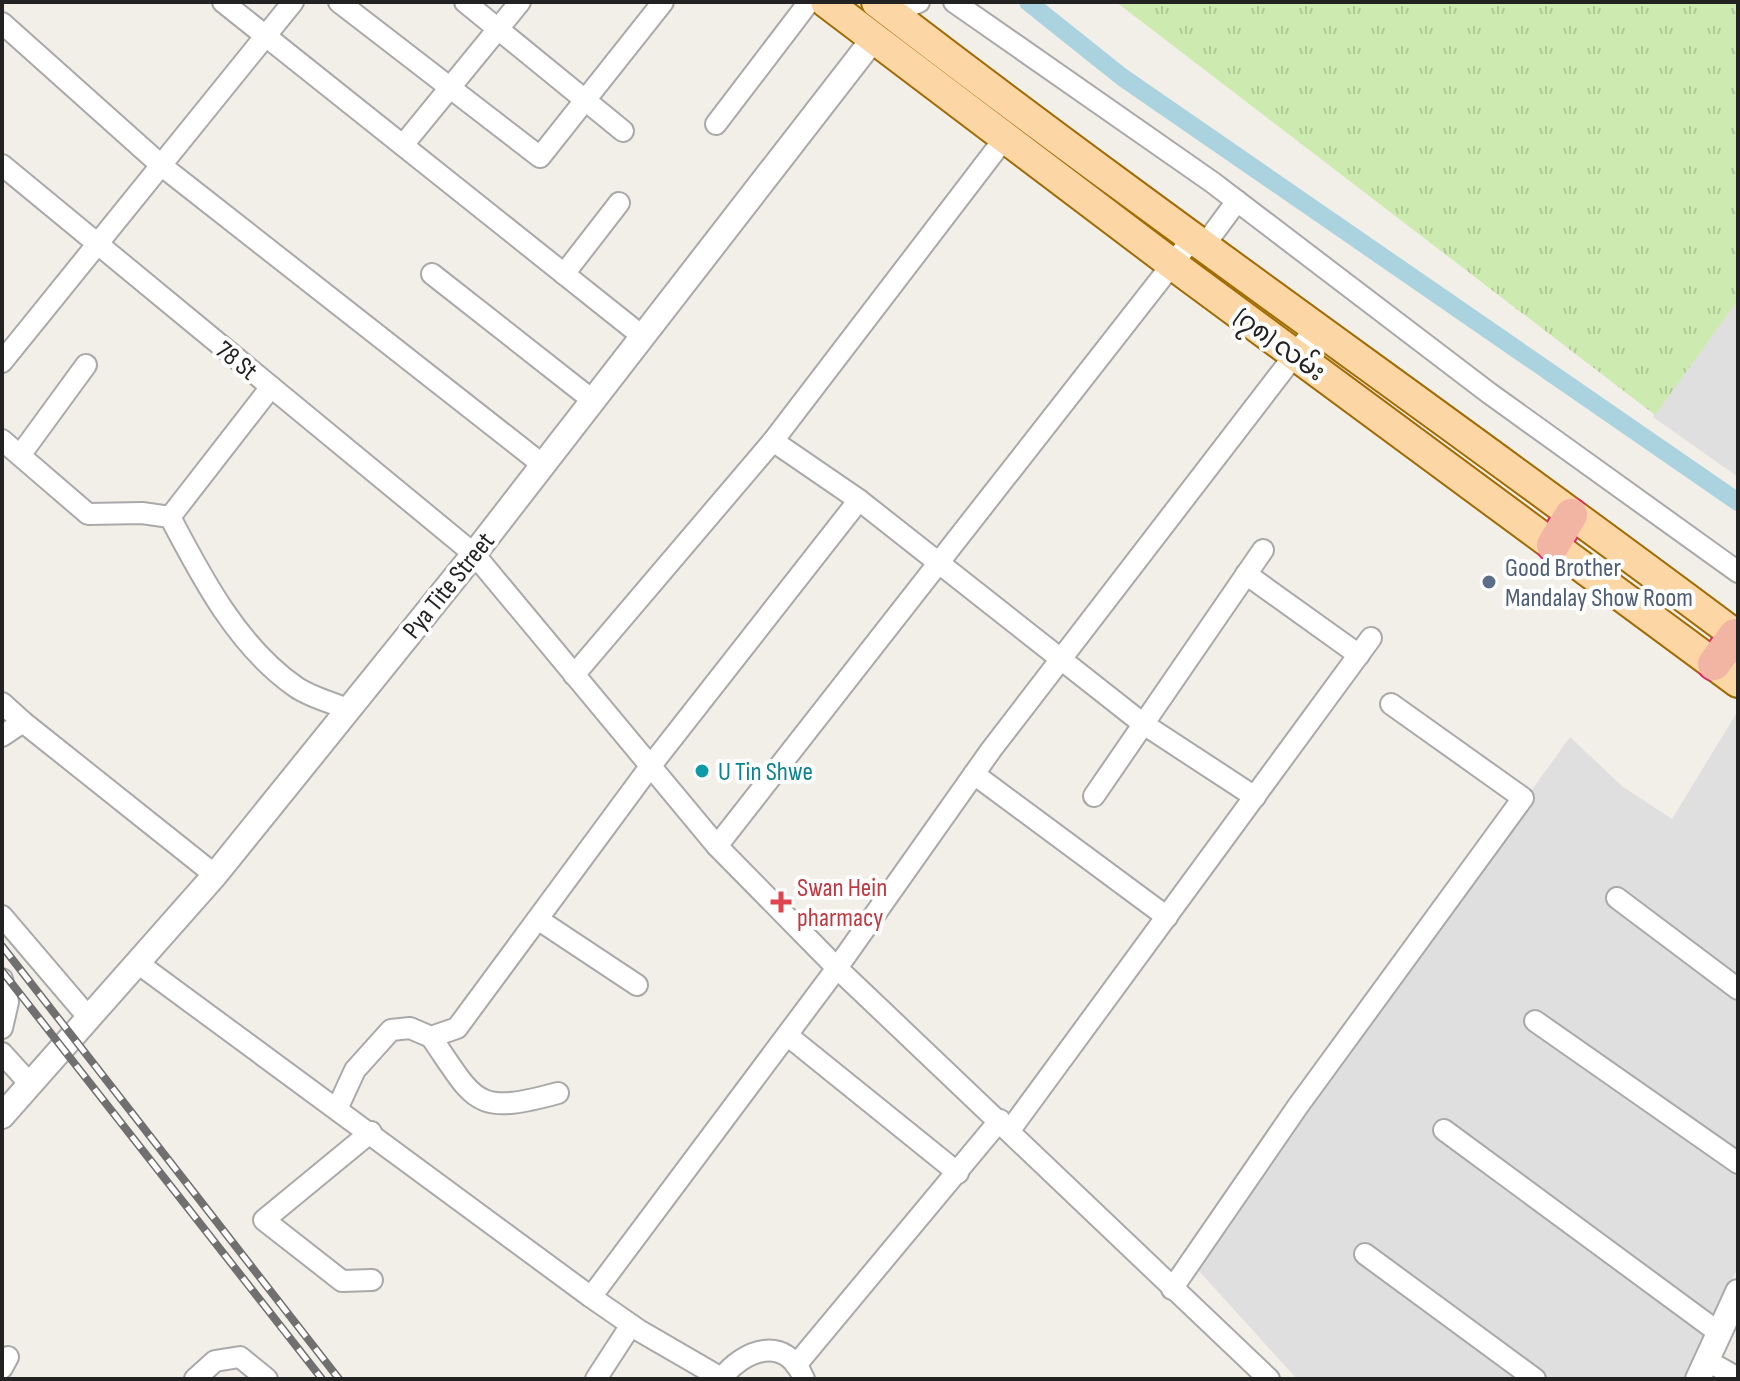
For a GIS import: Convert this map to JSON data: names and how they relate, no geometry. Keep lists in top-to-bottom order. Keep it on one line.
{"streets":{"main road":["(၇၈) လမ်း"],"street":["78 St","Pya Tite Street"]},"crossings":[["(၇၈) လမ်း","Pya Tite Street"],["78 St","Pya Tite Street"]],"places":{"other":["Good Brother Mandalay Show Room","U Tin Shwe"],"health":["Swan Hein pharmacy"]}}
